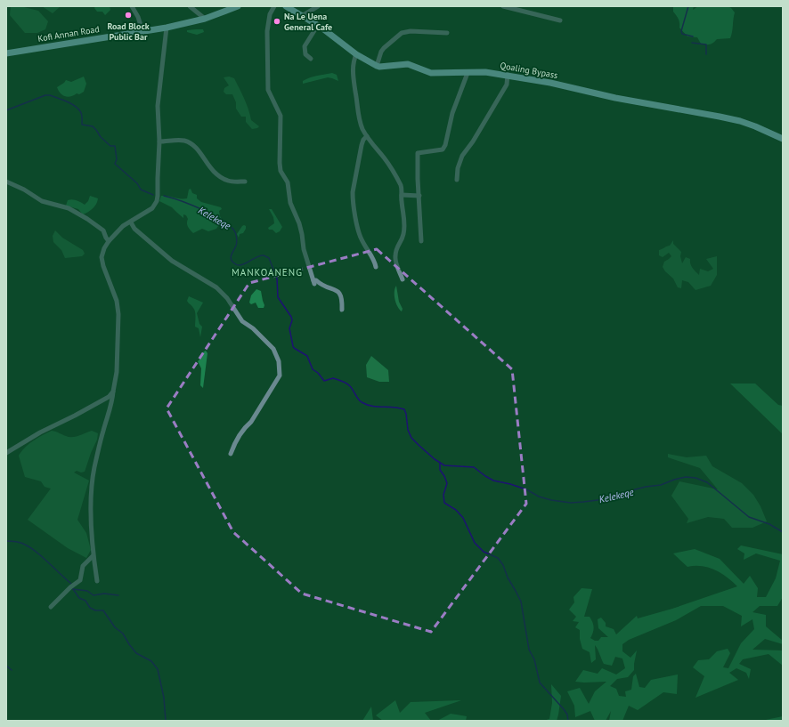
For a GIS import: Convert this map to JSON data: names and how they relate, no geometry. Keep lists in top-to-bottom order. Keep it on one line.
{"streets":{"main road":["Kofi Annan Road","Qoaling Bypass"]},"districts":["MANKOANENG"],"water":["Kelekeqe"],"places":["Road Block Public Bar","Na Le Uena General Cafe"]}
